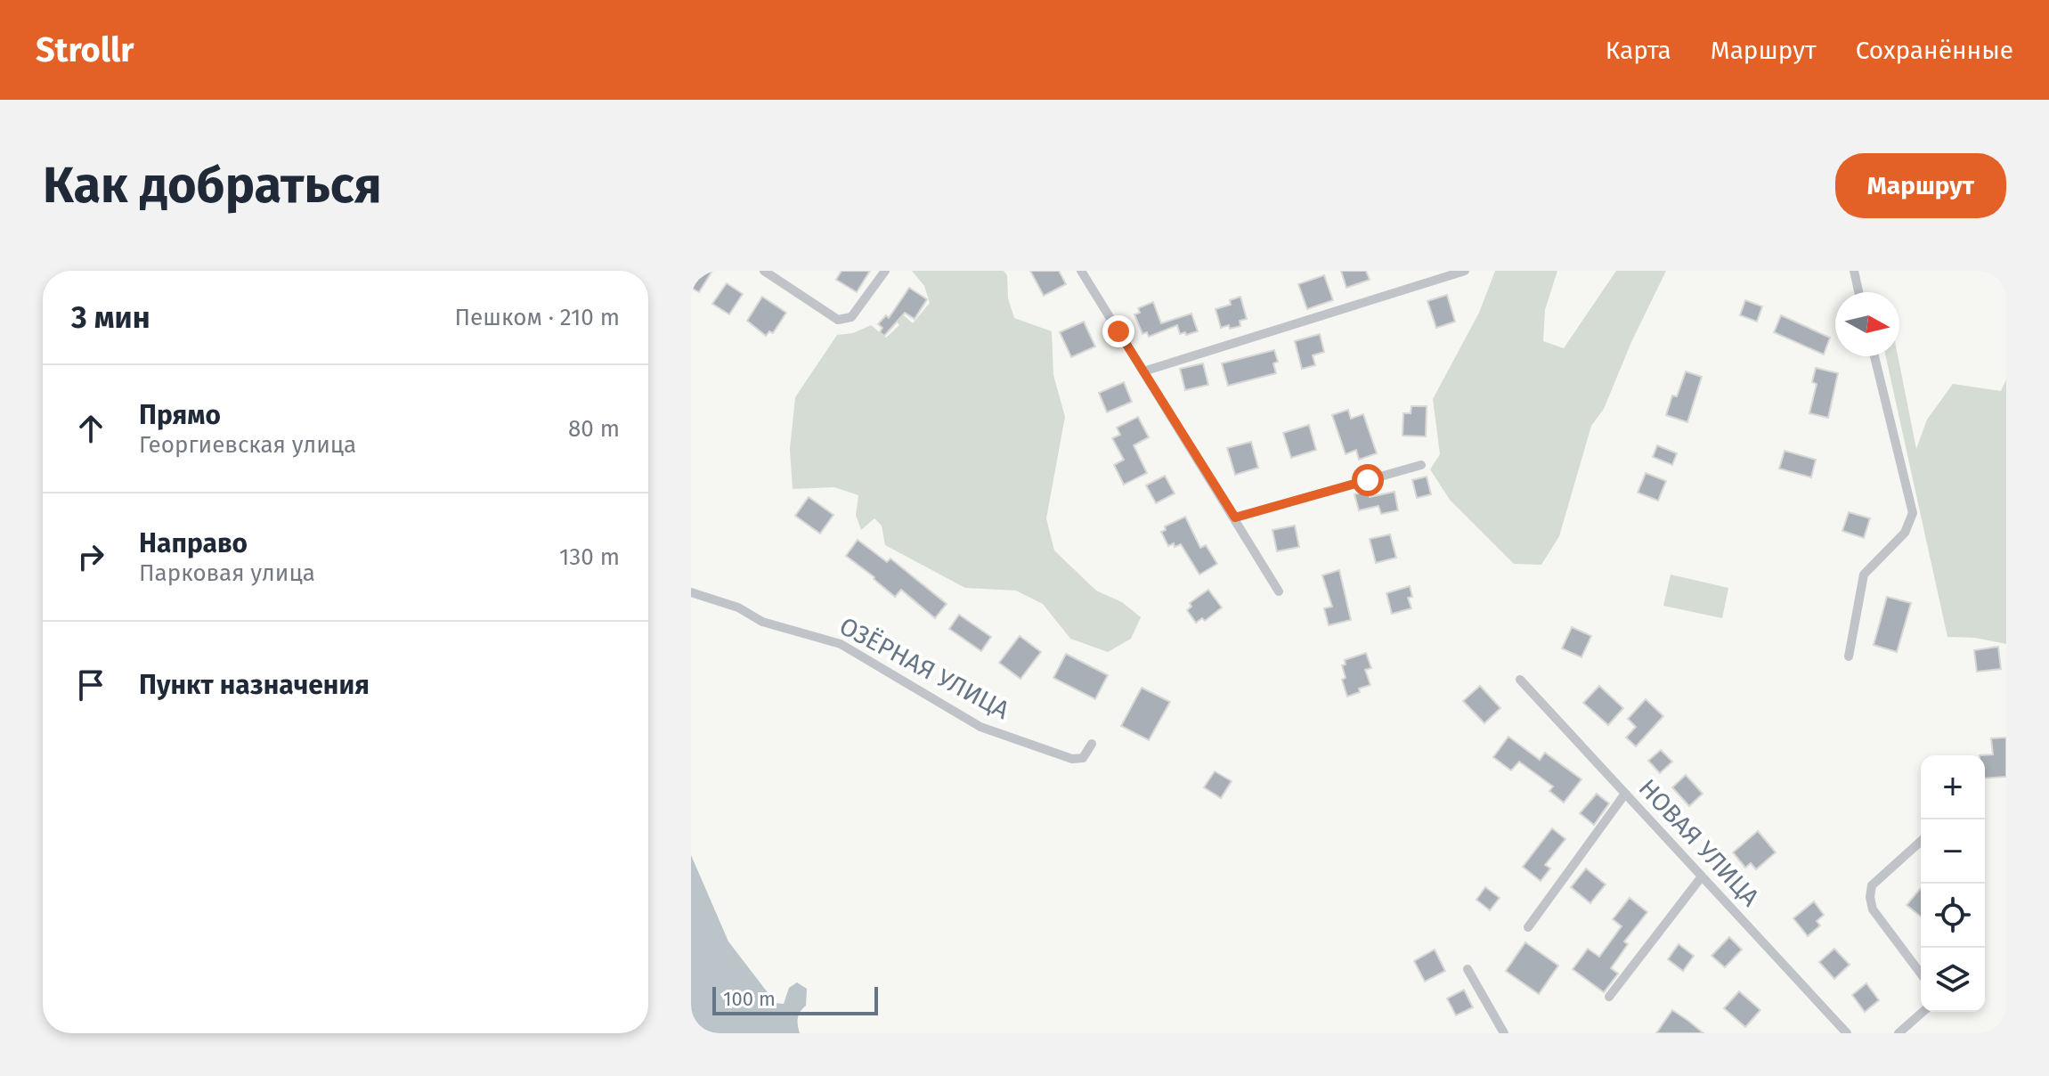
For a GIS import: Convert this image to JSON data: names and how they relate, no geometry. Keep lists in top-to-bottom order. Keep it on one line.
{"streets":{"street":["ОЗЁРНАЯ УЛИЦА","НОВАЯ УЛИЦА"]},"scale_bar":"100 m","north":"right","page":{"header":"Strollr","nav":["Карта","Маршрут","Сохранённые"],"buttons":"Маршрут","title":"Как добраться","heading":["3 мин","Пешком · 210 m"],"list":[["Прямо","Георгиевская улица","80 m"],["Направо","Парковая улица","130 m"],"Пункт назначения"],"map_buttons":["+","−"],"scale":"100 m"}}
